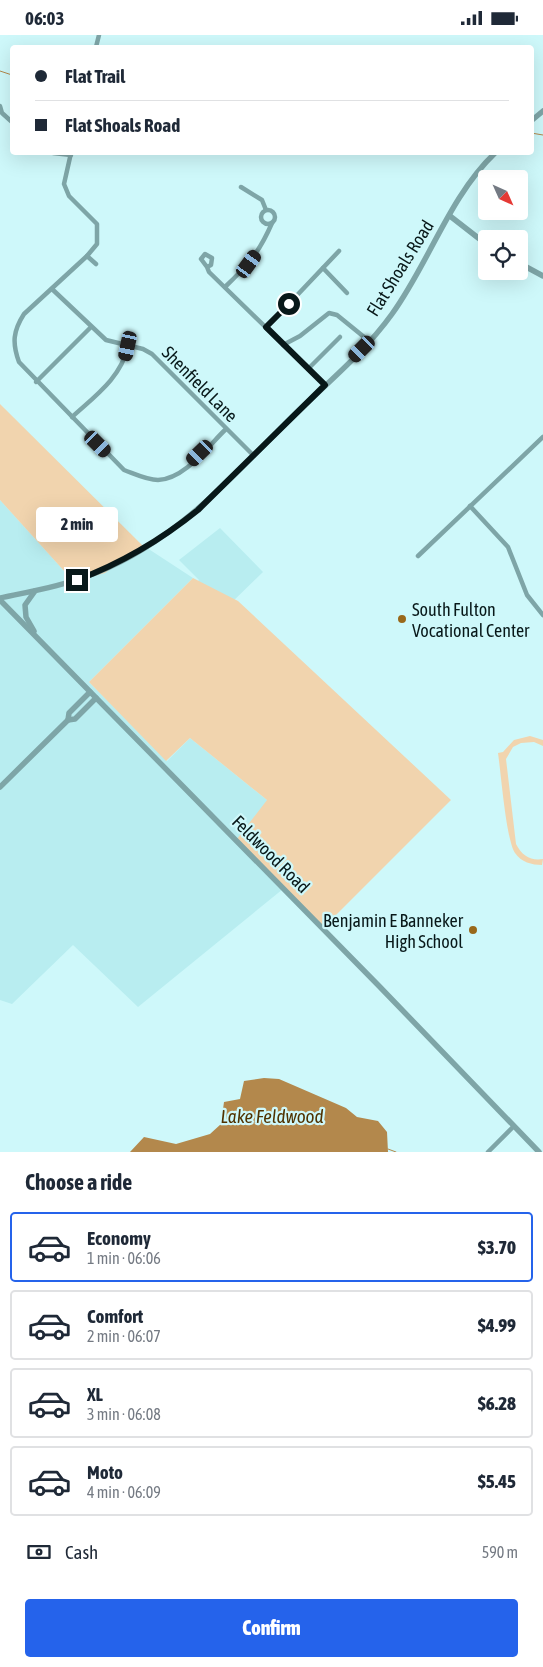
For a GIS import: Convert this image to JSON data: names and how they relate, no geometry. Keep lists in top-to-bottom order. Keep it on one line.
{"streets":{"street":["Flat Shoals Road","Shenfield Lane","Feldwood Road"]},"crossings":[["Flat Shoals Road","Shenfield Lane"],["Flat Shoals Road","Feldwood Road"]],"water":["Lake Feldwood"],"places":["South Fulton Vocational Center","Benjamin E Banneker High School"],"north":"bottom right","page":{"status":"06:03","banner":["Flat Trail","Flat Shoals Road"],"bubble":"2 min","heading":"Choose a ride","list":[{"name":"Economy","note":"1 min · 06:06","value":"$3.70"},{"name":"Comfort","note":"2 min · 06:07","value":"$4.99"},{"name":"XL","note":"3 min · 06:08","value":"$6.28"},{"name":"Moto","note":"4 min · 06:09","value":"$5.45"}],"pay":["Cash","590 m"],"buttons":"Confirm"}}
